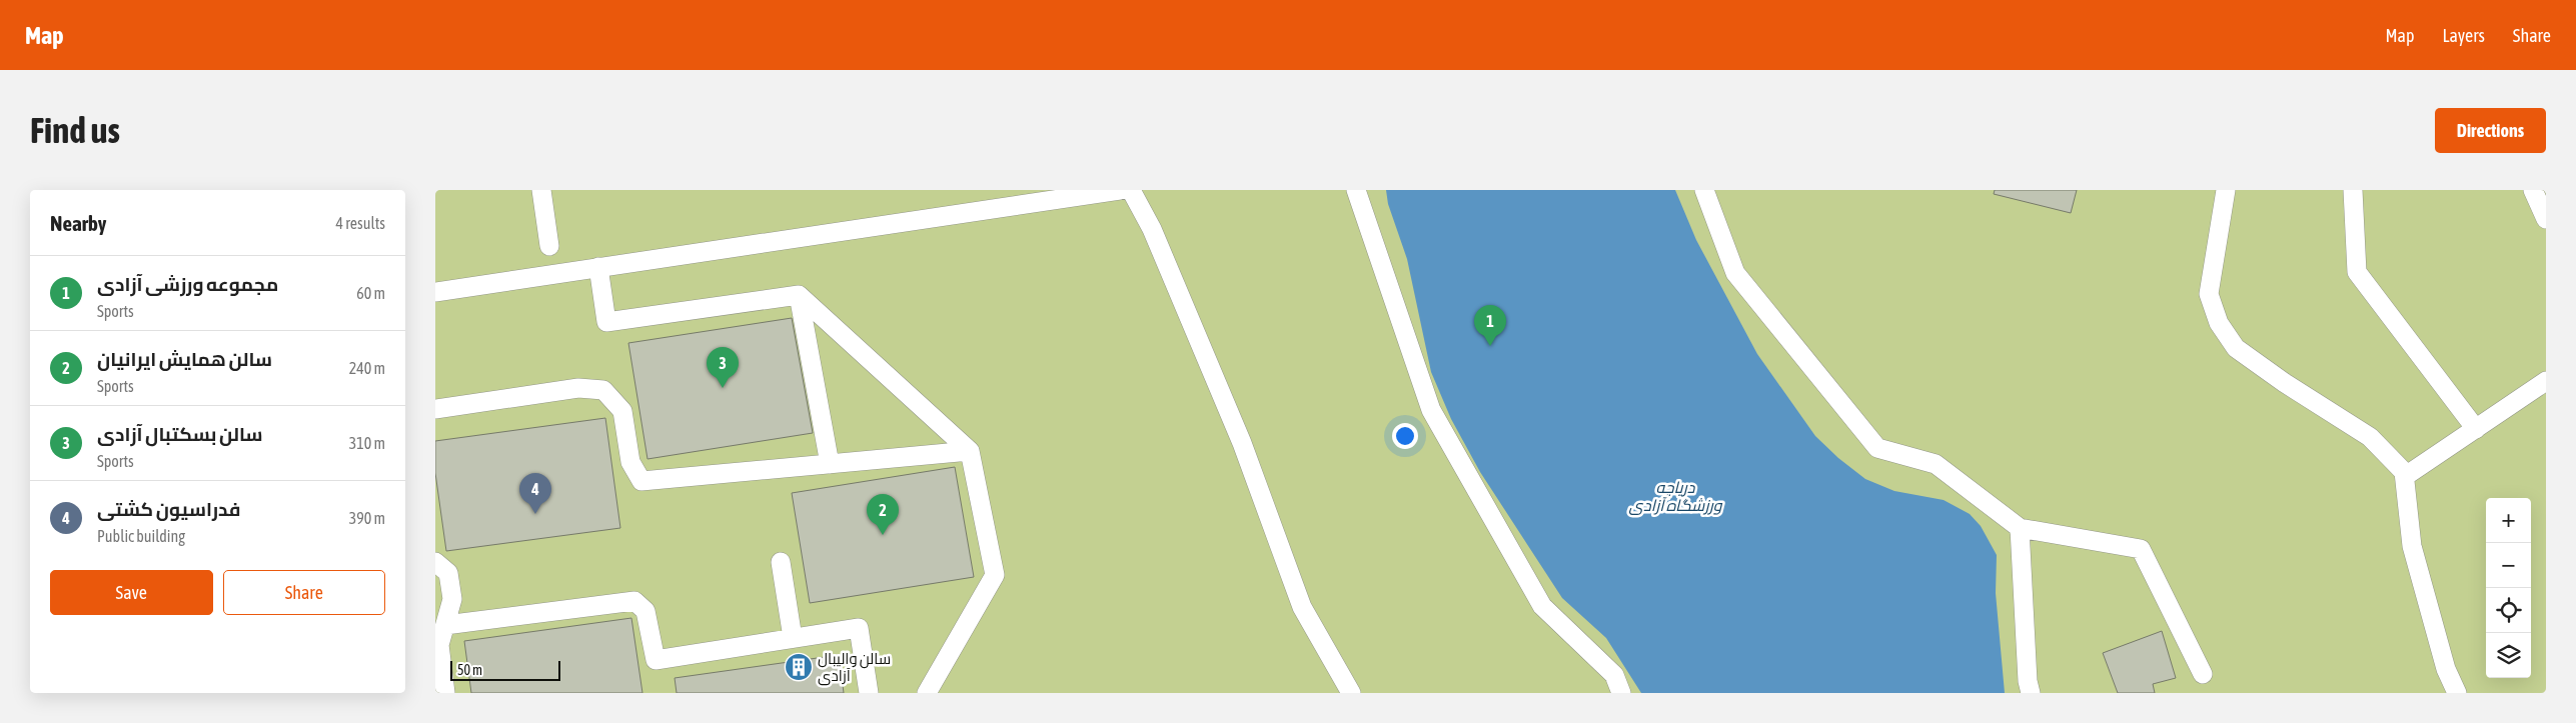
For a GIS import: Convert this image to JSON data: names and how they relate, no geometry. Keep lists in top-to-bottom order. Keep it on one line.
{"water":["دریاچه ورزشگاه آزادی"],"places":{"building":["سالن والیبال آزادی"]},"scale_bar":"50 m","page":{"header":"Map","nav":["Map","Layers","Share"],"buttons":["Directions",["Save","Share"]],"title":"Find us","heading":["Nearby","4 results"],"list":[{"mark":"1","name":"مجموعه ورزشی آزادی","note":"Sports","value":"60 m"},{"mark":"2","name":"سالن همایش ایرانیان","note":"Sports","value":"240 m"},{"mark":"3","name":"سالن بسکتبال آزادی","note":"Sports","value":"310 m"},{"mark":"4","name":"فدراسیون کشتی","note":"Public building","value":"390 m"}],"pins":["1","3","4","2"],"map_buttons":["+","−"],"scale":"50 m"}}
